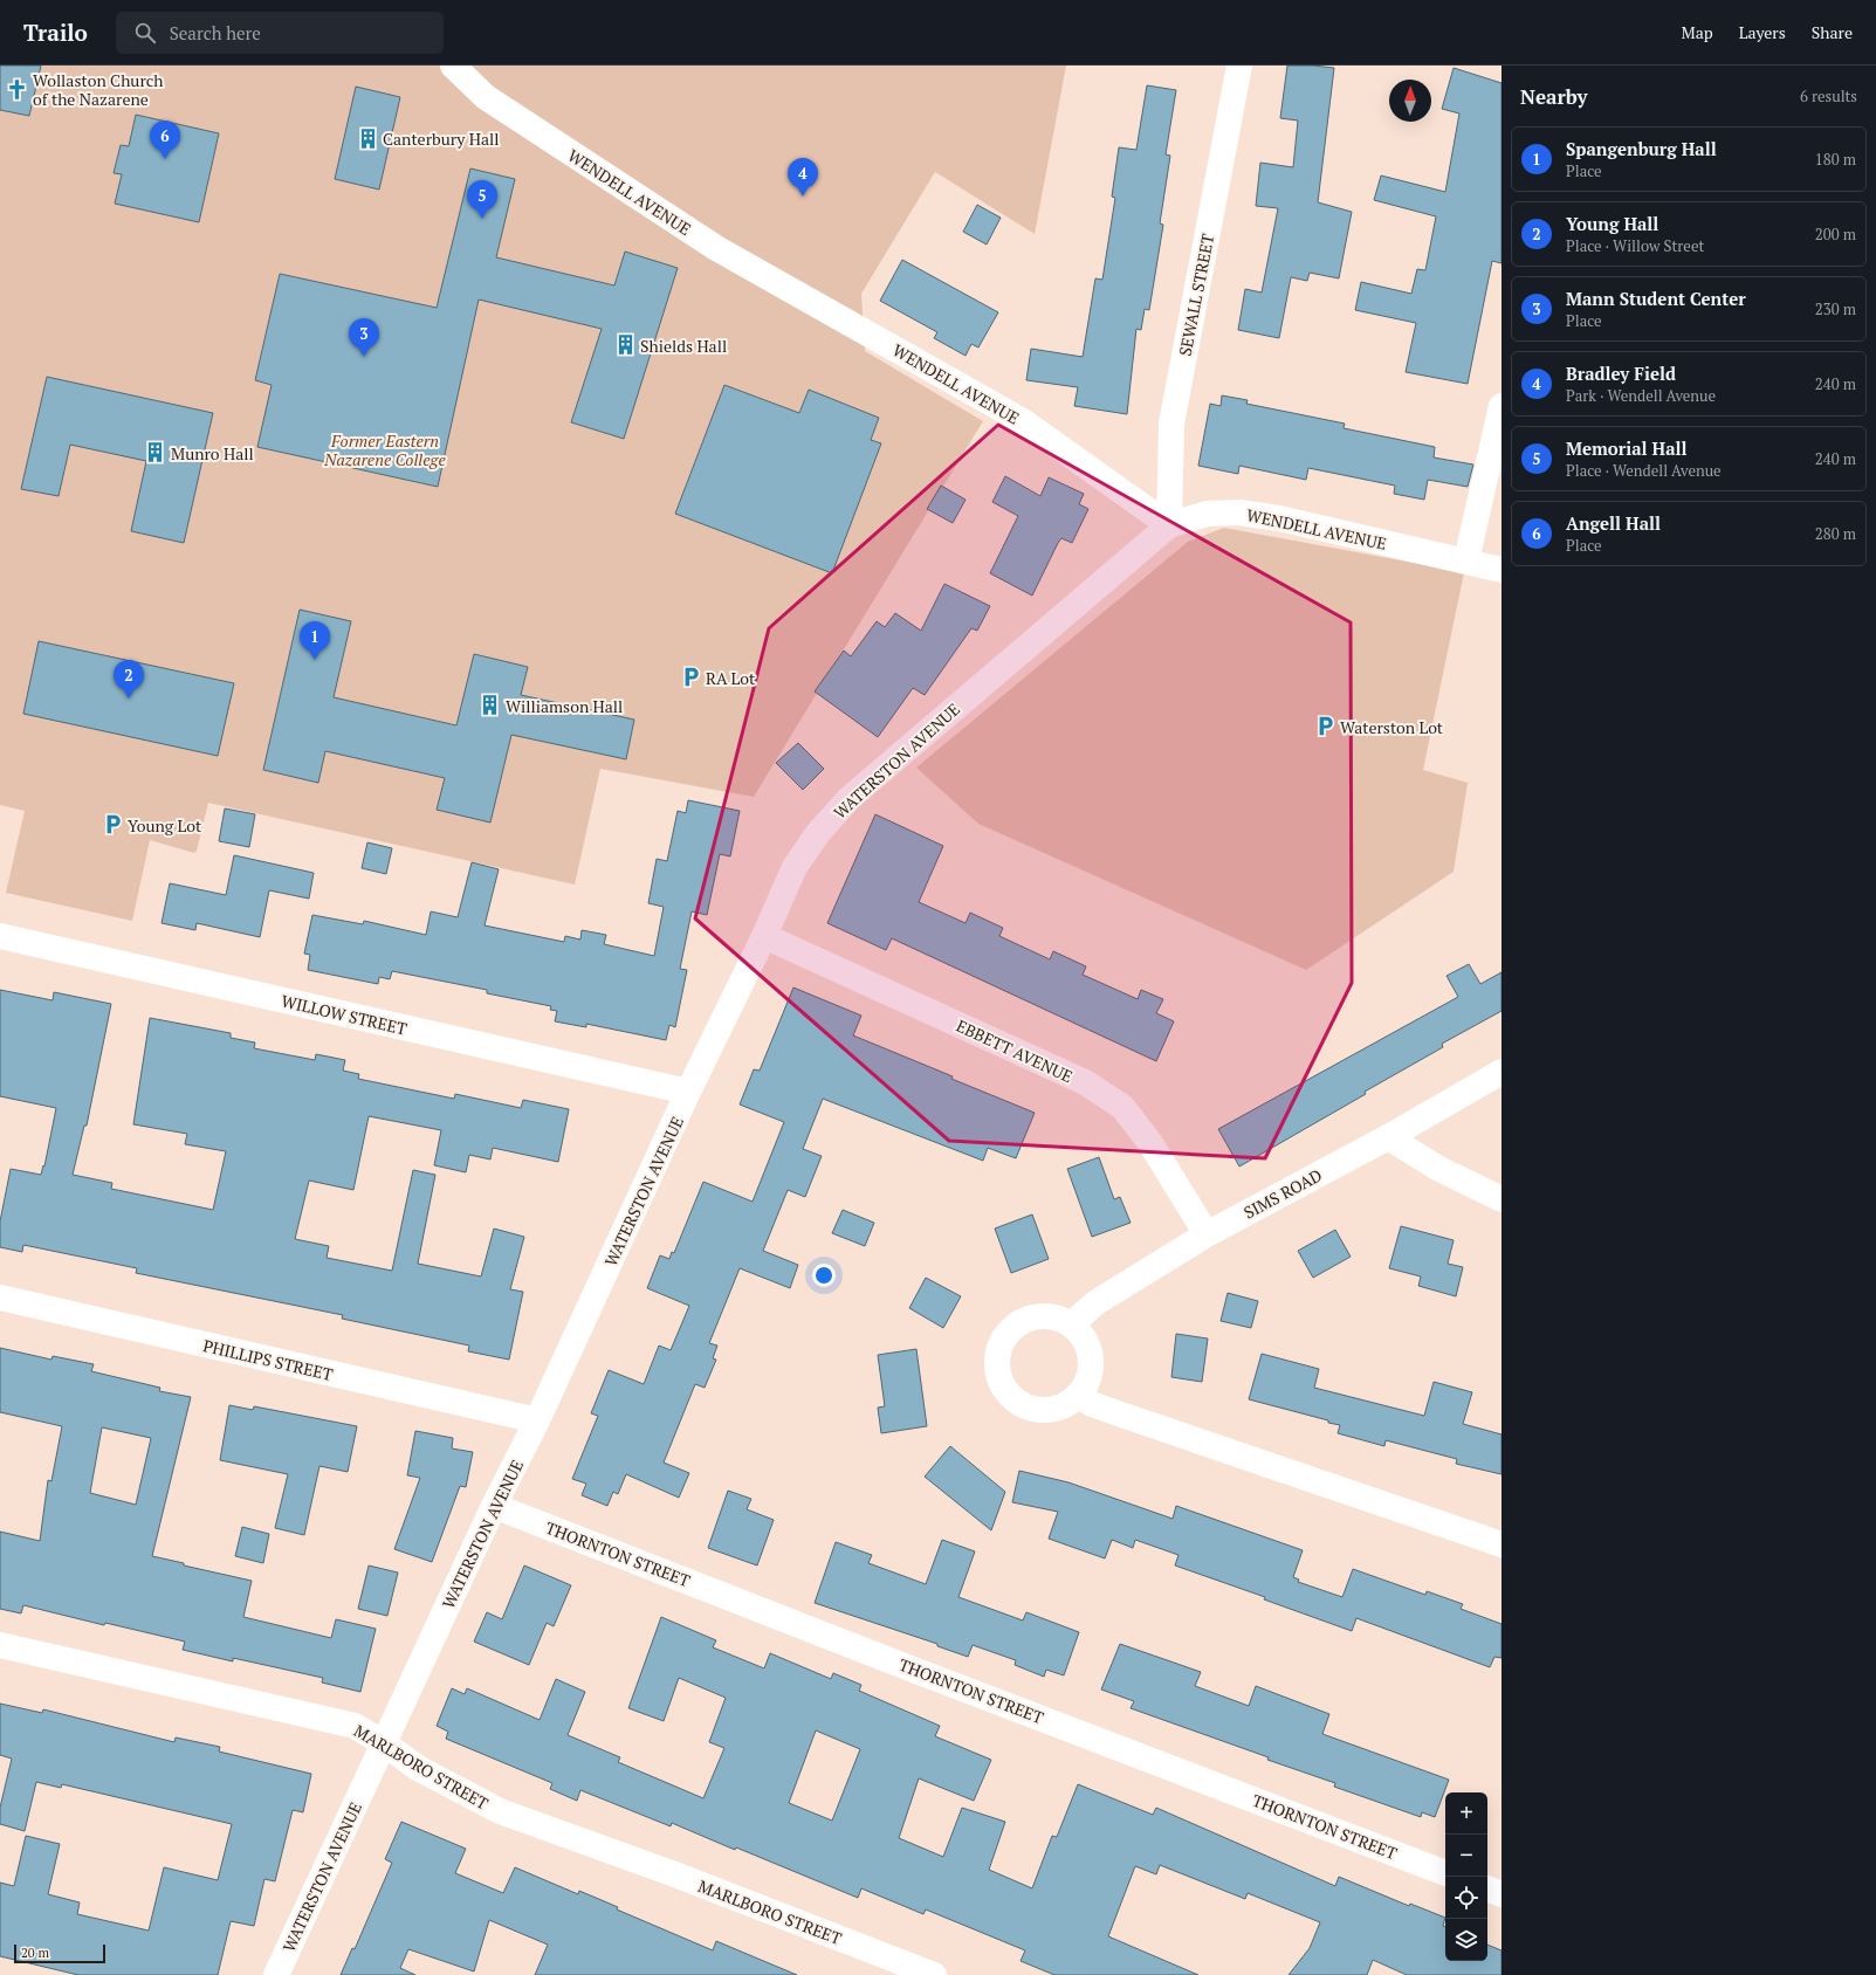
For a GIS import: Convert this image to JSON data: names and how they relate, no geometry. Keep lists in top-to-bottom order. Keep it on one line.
{"streets":{"street":["WENDELL AVENUE","SEWALL STREET","WATERSTON AVENUE","WILLOW STREET","EBBETT AVENUE","SIMS ROAD","PHILLIPS STREET","THORNTON STREET","MARLBORO STREET"]},"crossings":[["WENDELL AVENUE","SEWALL STREET"],["WENDELL AVENUE","WATERSTON AVENUE"],["SEWALL STREET","WATERSTON AVENUE"],["WATERSTON AVENUE","WILLOW STREET"],["WATERSTON AVENUE","EBBETT AVENUE"],["WATERSTON AVENUE","PHILLIPS STREET"],["WATERSTON AVENUE","THORNTON STREET"],["WATERSTON AVENUE","MARLBORO STREET"],["EBBETT AVENUE","SIMS ROAD"]],"parks":["Former Eastern Nazarene College"],"places":{"church":["Wollaston Church of the Nazarene"],"building":["Canterbury Hall","Shields Hall","Munro Hall","Williamson Hall"],"parking":["RA Lot","Waterston Lot","Young Lot"]},"scale_bar":"20 m","north":"top","page":{"header":"Trailo","search":"Search here","nav":["Map","Layers","Share"],"heading":["Nearby","6 results"],"pins":["6","4","5","3","1","2"],"list":[{"mark":"1","name":"Spangenburg Hall","note":"Place","value":"180 m"},{"mark":"2","name":"Young Hall","note":"Place · Willow Street","value":"200 m"},{"mark":"3","name":"Mann Student Center","note":"Place","value":"230 m"},{"mark":"4","name":"Bradley Field","note":"Park · Wendell Avenue","value":"240 m"},{"mark":"5","name":"Memorial Hall","note":"Place · Wendell Avenue","value":"240 m"},{"mark":"6","name":"Angell Hall","note":"Place","value":"280 m"}],"map_buttons":["+","−"],"scale":"20 m"}}
